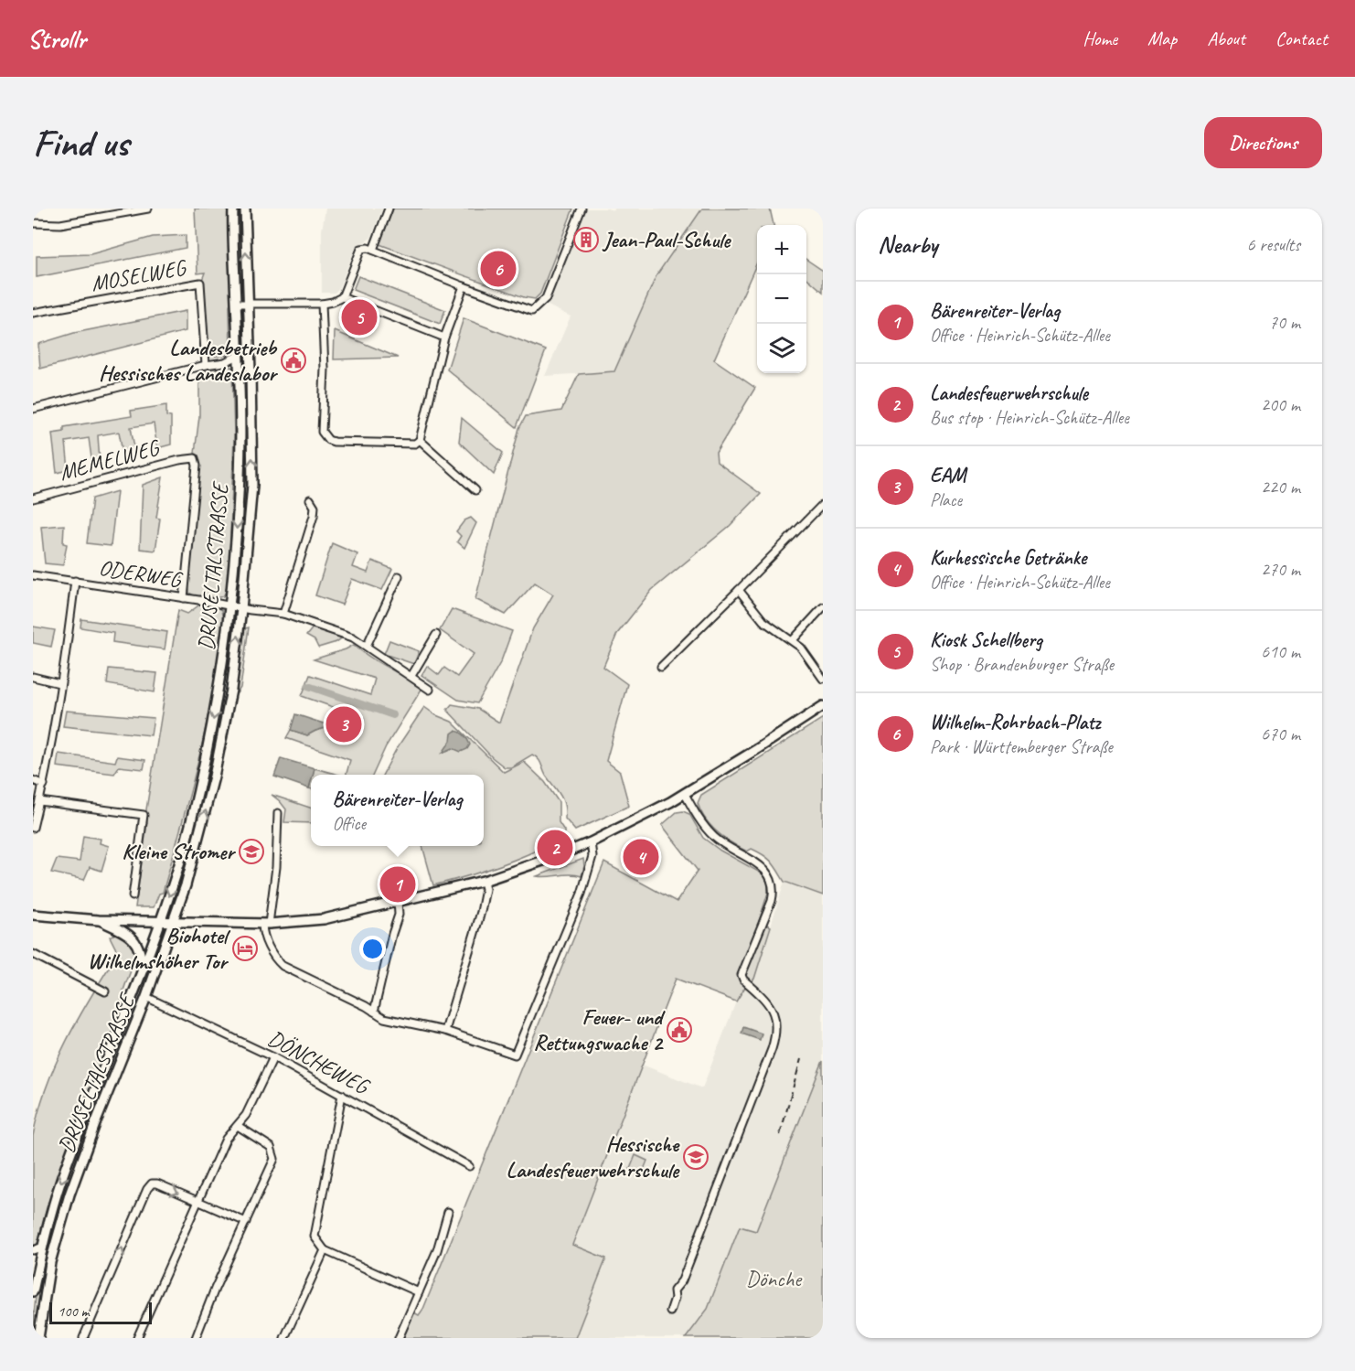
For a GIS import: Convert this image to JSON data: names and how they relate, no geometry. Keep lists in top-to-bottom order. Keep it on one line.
{"streets":{"main road":["DRUSELTALSTRASSE"],"street":["MOSELWEG","MEMELWEG","ODERWEG","DÖNCHEWEG"]},"crossings":[["MEMELWEG","DRUSELTALSTRASSE"],["DRUSELTALSTRASSE","ODERWEG"],["DRUSELTALSTRASSE","DÖNCHEWEG"]],"parks":["Dönche"],"places":{"building":["Jean-Paul-Schule"],"public building":["Landesbetrieb Hessisches Landeslabor","Feuer- und Rettungswache 2"],"school or university":["Kleine Stromer","Hessische Landesfeuerwehrschule"],"hotel":["Biohotel Wilhelmshöher Tor"]},"scale_bar":"100 m","page":{"header":"Strollr","nav":["Home","Map","About","Contact"],"buttons":"Directions","title":"Find us","heading":["Nearby","6 results"],"map_buttons":["+","−"],"pins":["6","5","3","2","4","1"],"list":[{"mark":"1","name":"Bärenreiter-Verlag","note":"Office · Heinrich-Schütz-Allee","value":"70 m"},{"mark":"2","name":"Landesfeuerwehrschule","note":"Bus stop · Heinrich-Schütz-Allee","value":"200 m"},{"mark":"3","name":"EAM","note":"Place","value":"220 m"},{"mark":"4","name":"Kurhessische Getränke","note":"Office · Heinrich-Schütz-Allee","value":"270 m"},{"mark":"5","name":"Kiosk Schellberg","note":"Shop · Brandenburger Straße","value":"610 m"},{"mark":"6","name":"Wilhelm-Rohrbach-Platz","note":"Park · Württemberger Straße","value":"670 m"}],"popup":["Bärenreiter-Verlag","Office"],"scale":"100 m"}}
